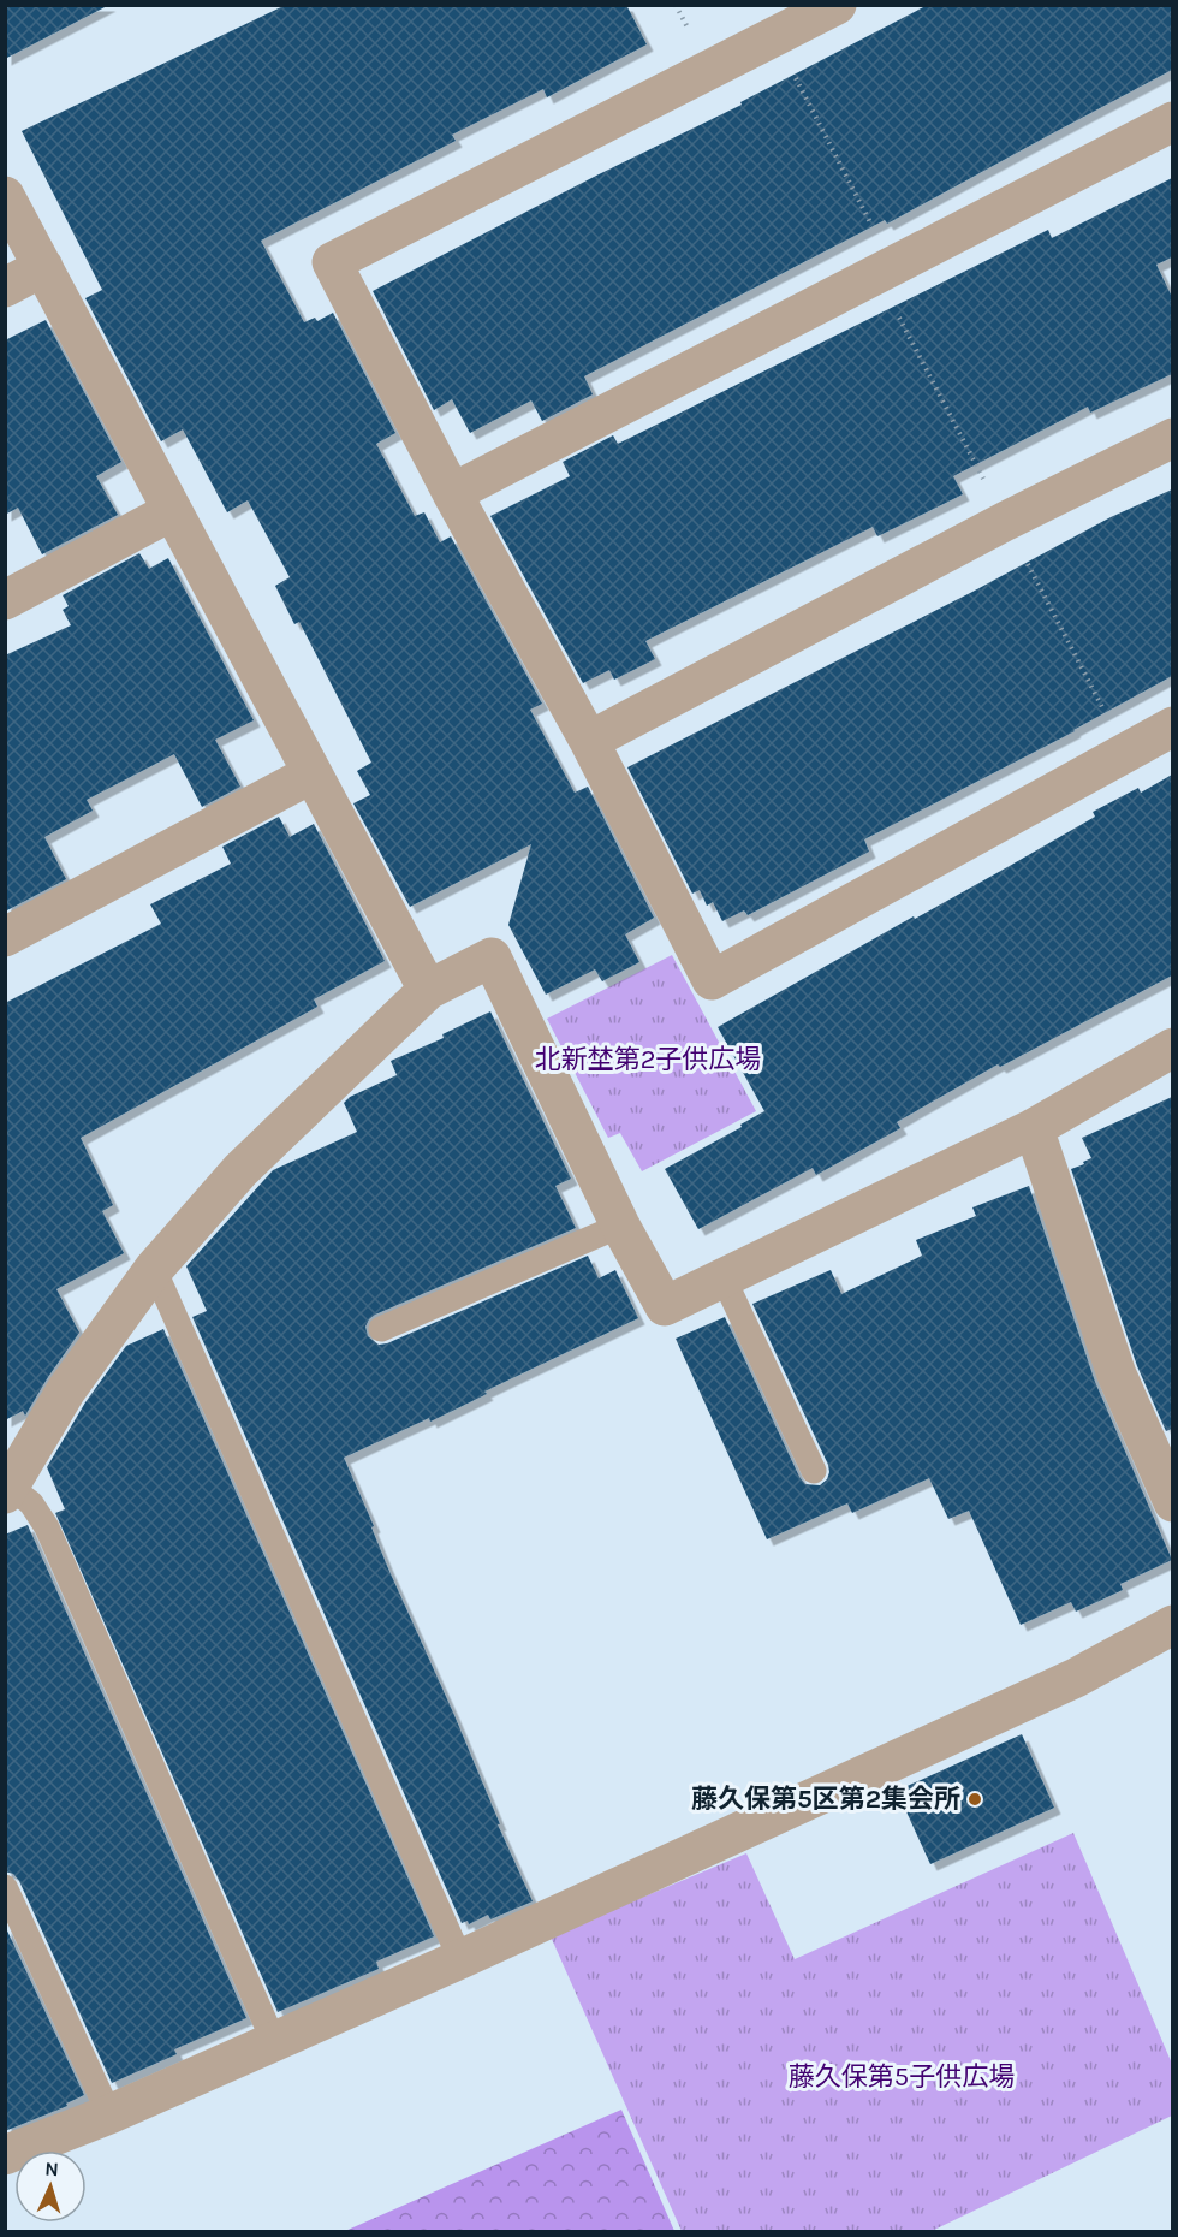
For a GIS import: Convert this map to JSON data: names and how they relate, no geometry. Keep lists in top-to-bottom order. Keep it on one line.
{"parks":["北新埜第2子供広場","藤久保第5子供広場"],"places":["藤久保第5区第2集会所"],"north":"top"}
